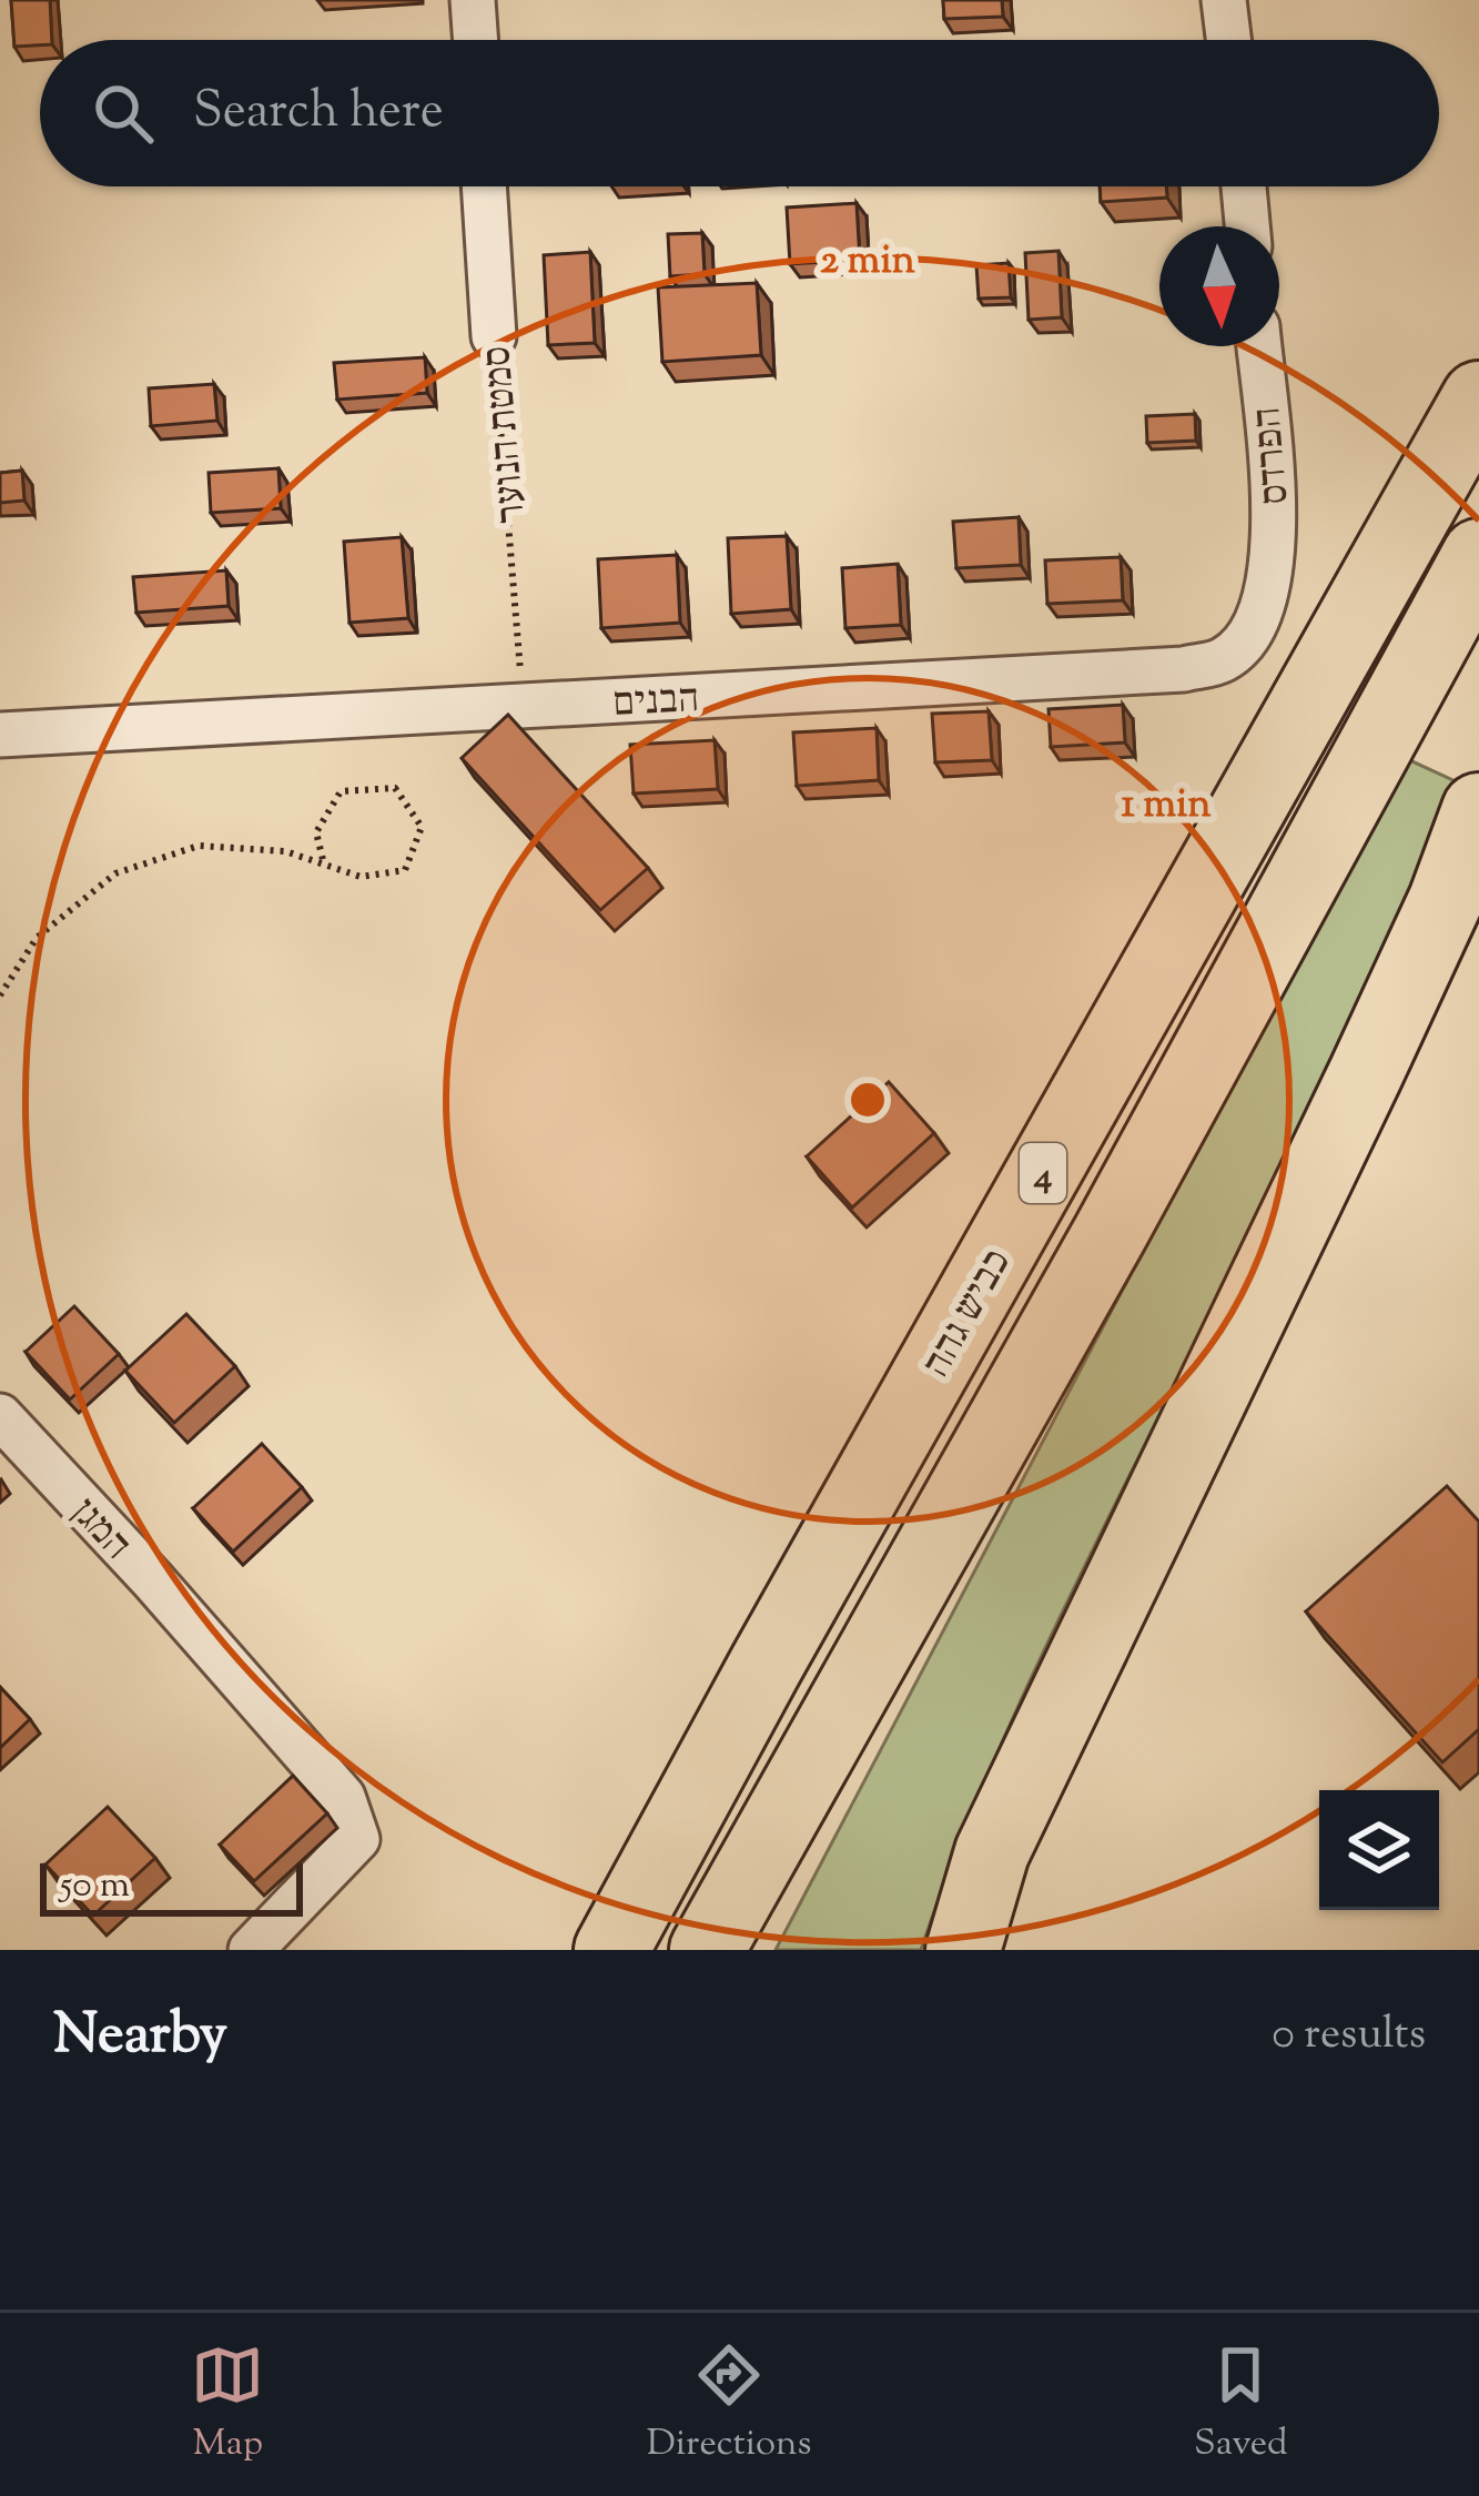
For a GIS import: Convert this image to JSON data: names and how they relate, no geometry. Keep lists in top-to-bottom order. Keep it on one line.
{"streets":{"highway":["4","כביש גהה"],"street":["סמטת הנוער","הפרדס","הבנים","המגן"]},"crossings":[["סמטת הנוער","הבנים"],["הפרדס","הבנים"]],"scale_bar":"50 m","north":"bottom","page":{"search":"Search here","scale":"50 m","heading":["Nearby","0 results"],"nav":["Map","Directions","Saved"]},"rings":["2 min","1 min"]}
